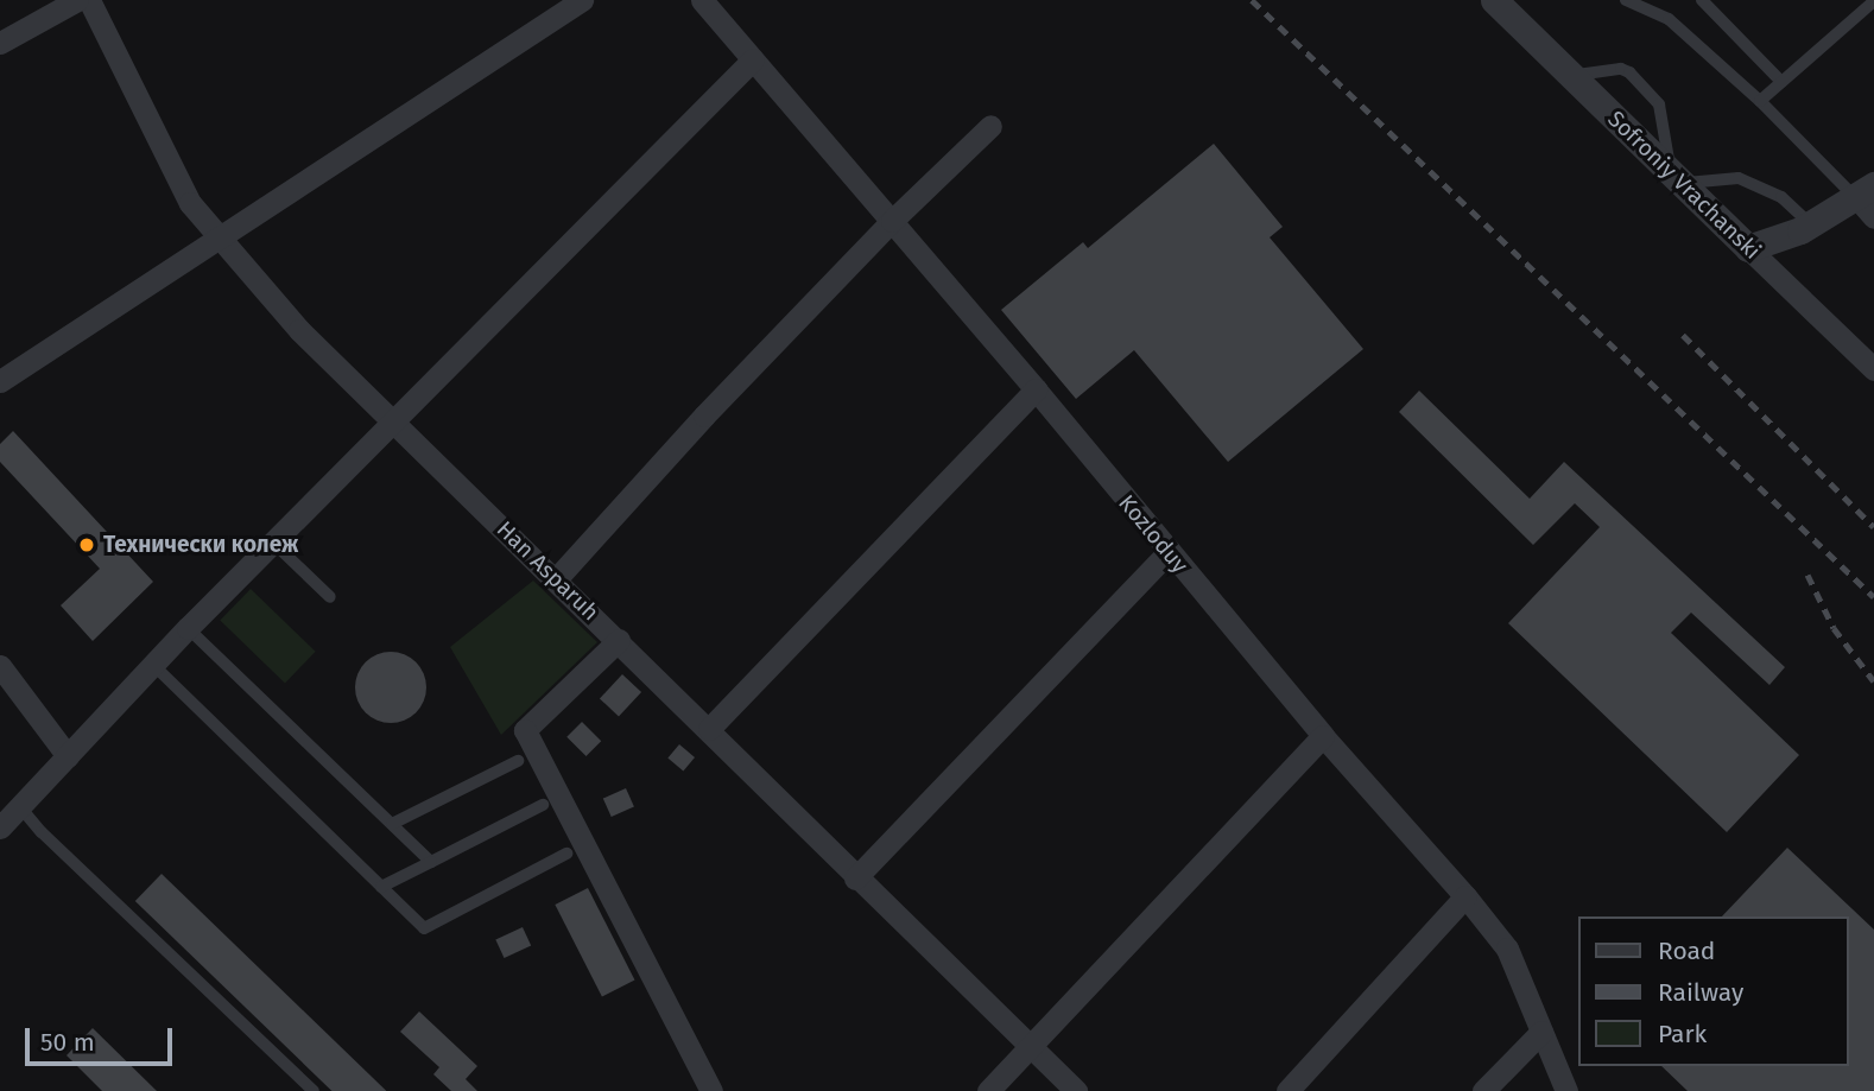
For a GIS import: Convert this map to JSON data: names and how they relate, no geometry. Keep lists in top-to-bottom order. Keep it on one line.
{"streets":{"street":["Sofroniy Vrachanski","Kozloduy","Han Asparuh"]},"places":["Технически колеж"],"legend":["Road","Railway","Park"],"scale_bar":"50 m"}
